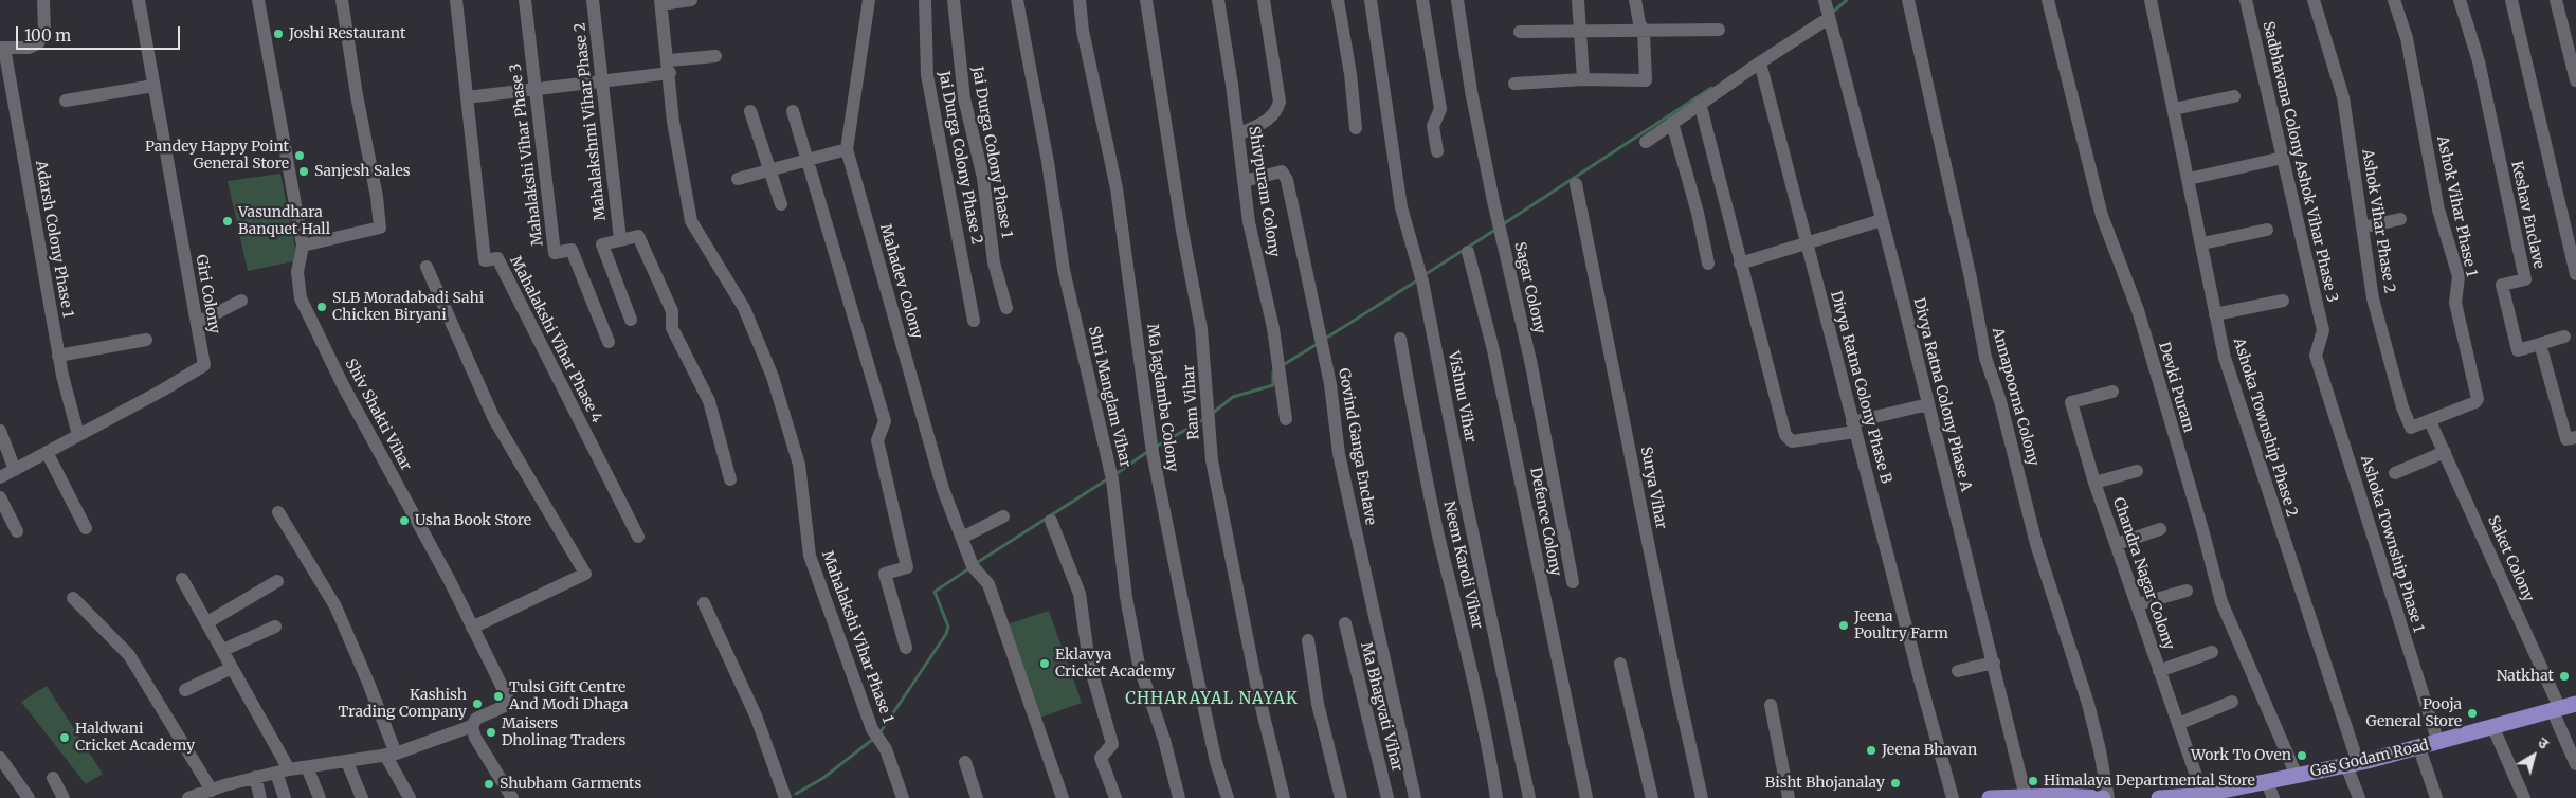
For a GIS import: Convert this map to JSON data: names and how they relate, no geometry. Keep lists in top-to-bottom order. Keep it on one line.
{"streets":{"main road":["Gas Godam Road"],"street":["Mahalakshmi Vihar Phase 2","Jai Durga Colony Phase 1","Mahalakshi Vihar Phase 3","Jai Durga Colony Phase 2","Sadbhavana Colony Ashok Vihar Phase 3","Shivpuram Colony","Ashok Vihar Phase 1","Keshav Enclave","Ashok Vihar Phase 2","Adarsh Colony Phase 1","Mahadev Colony","Sagar Colony","Giri Colony","Mahalakshi Vihar Phase 4","Divya Ratna Colony Phase B","Devki Puram","Divya Ratna Colony Phase A","Shri Manglam Vihar","Vishnu Vihar","Annapoorna Colony","Ma Jagdamba Colony","Ram Vihar","Shiv Shakti Vihar","Ashoka Township Phase 2","Govind Ganga Enclave","Surya Vihar","Defence Colony","Ashoka Township Phase 1","Saket Colony","Neem Karoli Vihar","Chandra Nagar Colony","Mahalakshi Vihar Phase 1","Ma Bhagvati Vihar"]},"crossings":[["Sadbhavana Colony Ashok Vihar Phase 3","Ashoka Township Phase 1"],["Shivpuram Colony","Govind Ganga Enclave"],["Ashok Vihar Phase 1","Ashok Vihar Phase 2"],["Ashok Vihar Phase 1","Saket Colony"],["Ashok Vihar Phase 2","Saket Colony"],["Adarsh Colony Phase 1","Giri Colony"],["Devki Puram","Gas Godam Road"],["Ashoka Township Phase 2","Gas Godam Road"],["Ashoka Township Phase 1","Gas Godam Road"],["Saket Colony","Gas Godam Road"],["Chandra Nagar Colony","Gas Godam Road"]],"districts":["CHHARAYAL NAYAK"],"places":["Joshi Restaurant","Pandey Happy Point General Store","Sanjesh Sales","Vasundhara Banquet Hall","SLB Moradabadi Sahi Chicken Biryani","Usha Book Store","Jeena Poultry Farm","Eklavya Cricket Academy","Natkhat","Tulsi Gift Centre And Modi Dhaga","Kashish Trading Company","Pooja General Store","Maisers Dholinag Traders","Haldwani Cricket Academy","Jeena Bhavan","Work To Oven","Himalaya Departmental Store","Bisht Bhojanalay","Shubham Garments"],"scale_bar":"100 m","north":"top right"}
